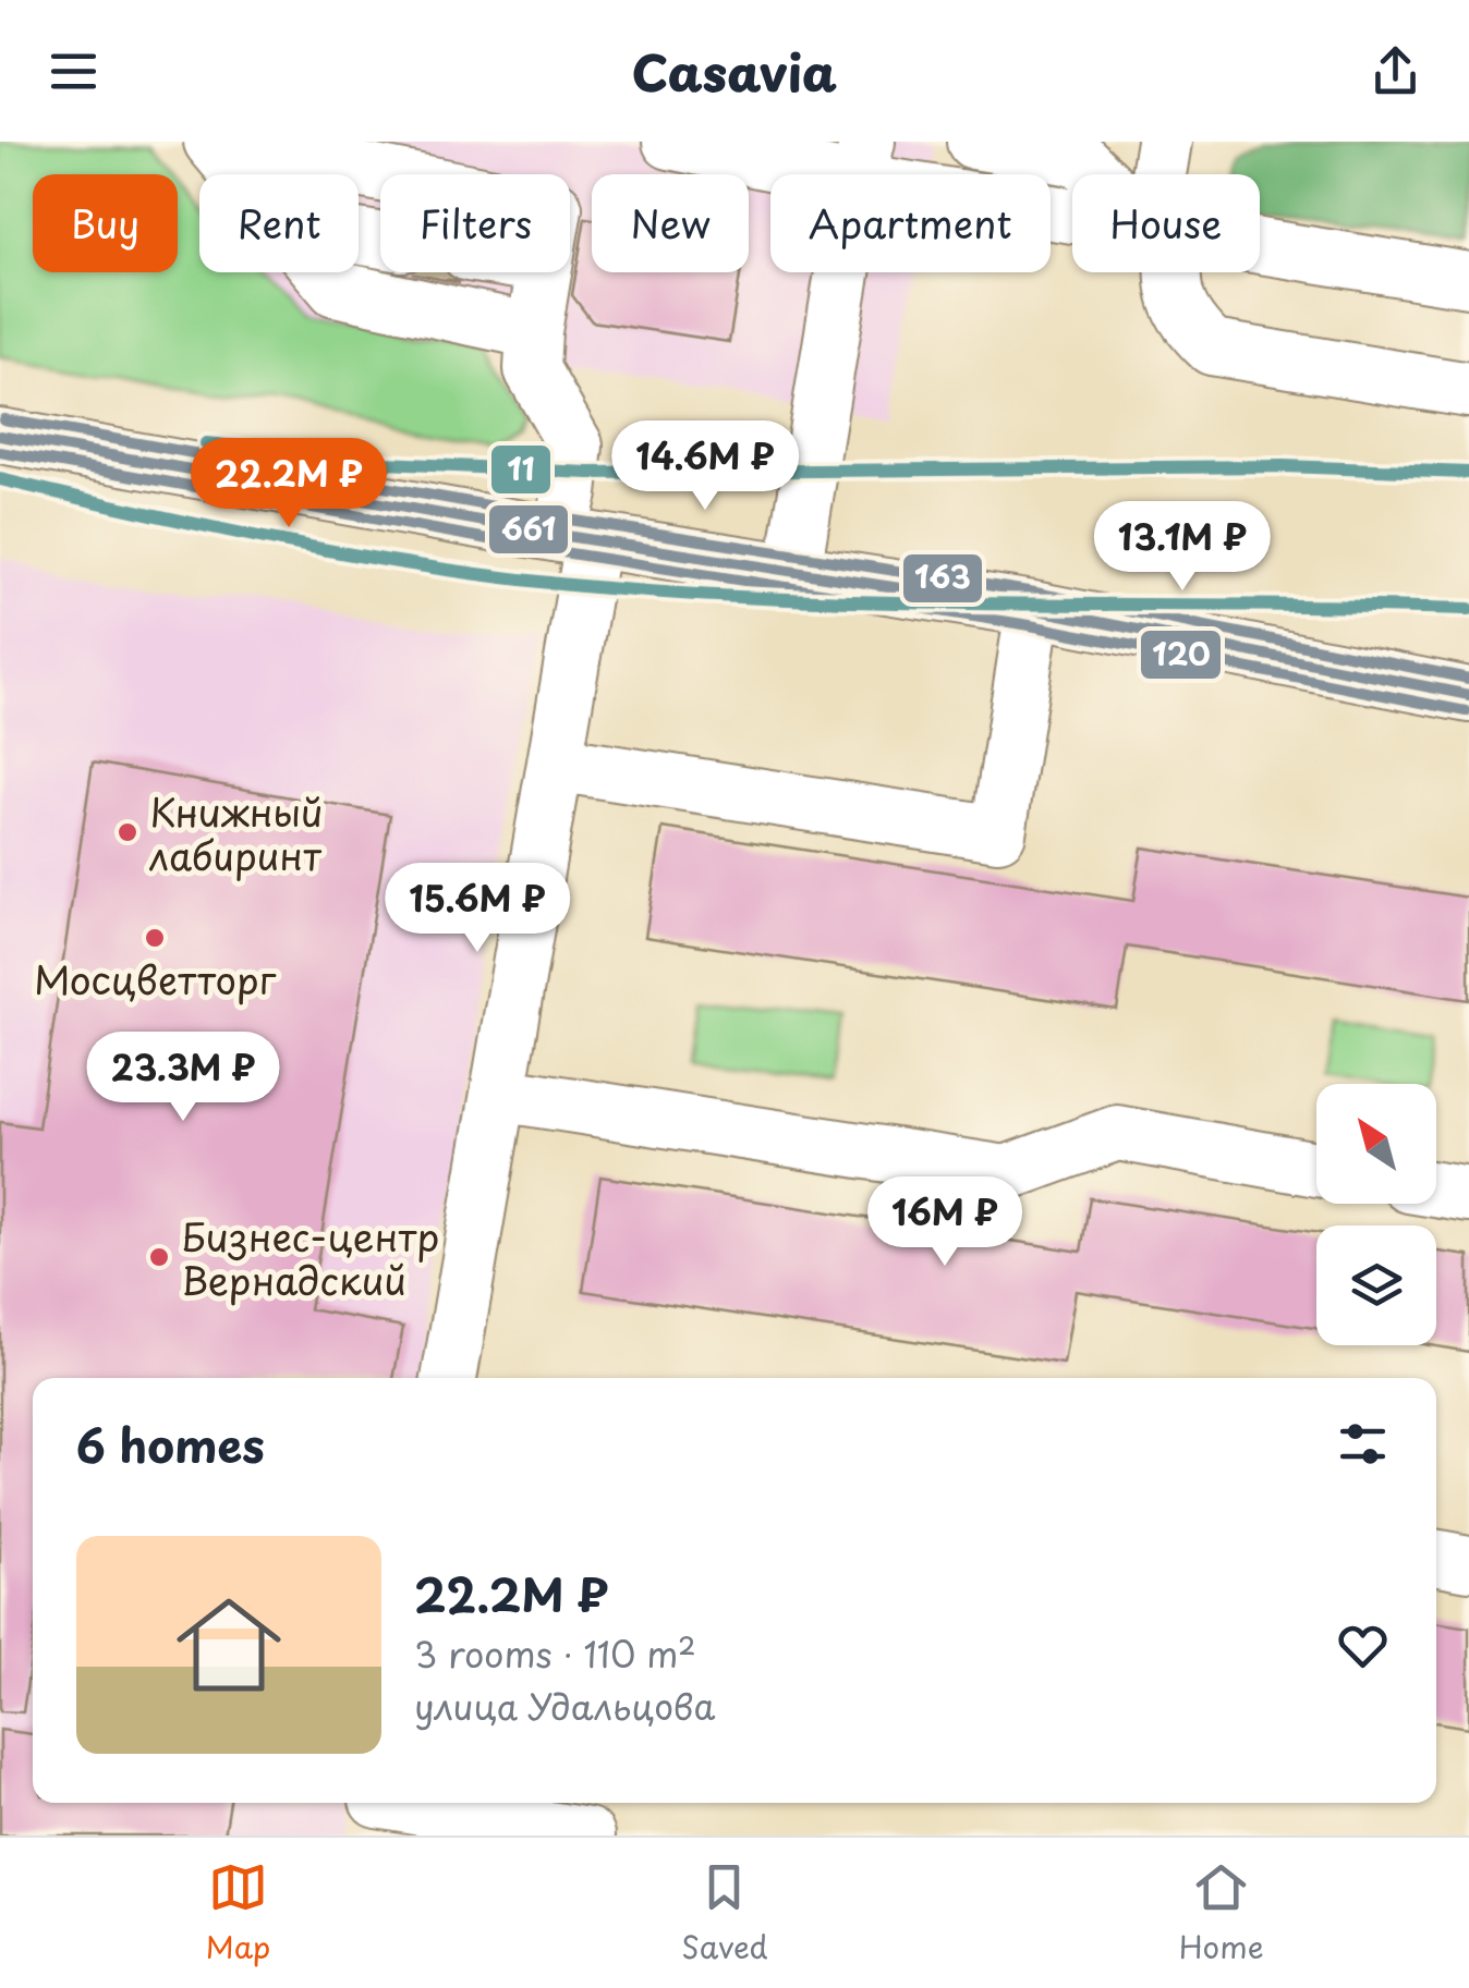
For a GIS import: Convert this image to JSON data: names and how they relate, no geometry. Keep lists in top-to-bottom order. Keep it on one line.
{"places":["Книжный лабиринт","Мосцветторг","Бизнес-центр Вернадский"],"lines":["transit line 163","transit line 661","transit line 11","transit line 120"],"north":"top left","page":{"header":"Casavia","chip":["Buy","Rent","Filters","New","Apartment","House"],"price":["14.6M ₽","22.2M ₽","13.1M ₽","15.6M ₽","23.3M ₽","16M ₽"],"heading":"6 homes","list":[{"name":"22.2M ₽","note":"3 rooms · 110 m² · улица Удальцова"}],"tabs":["Map","Saved","Home"]}}
